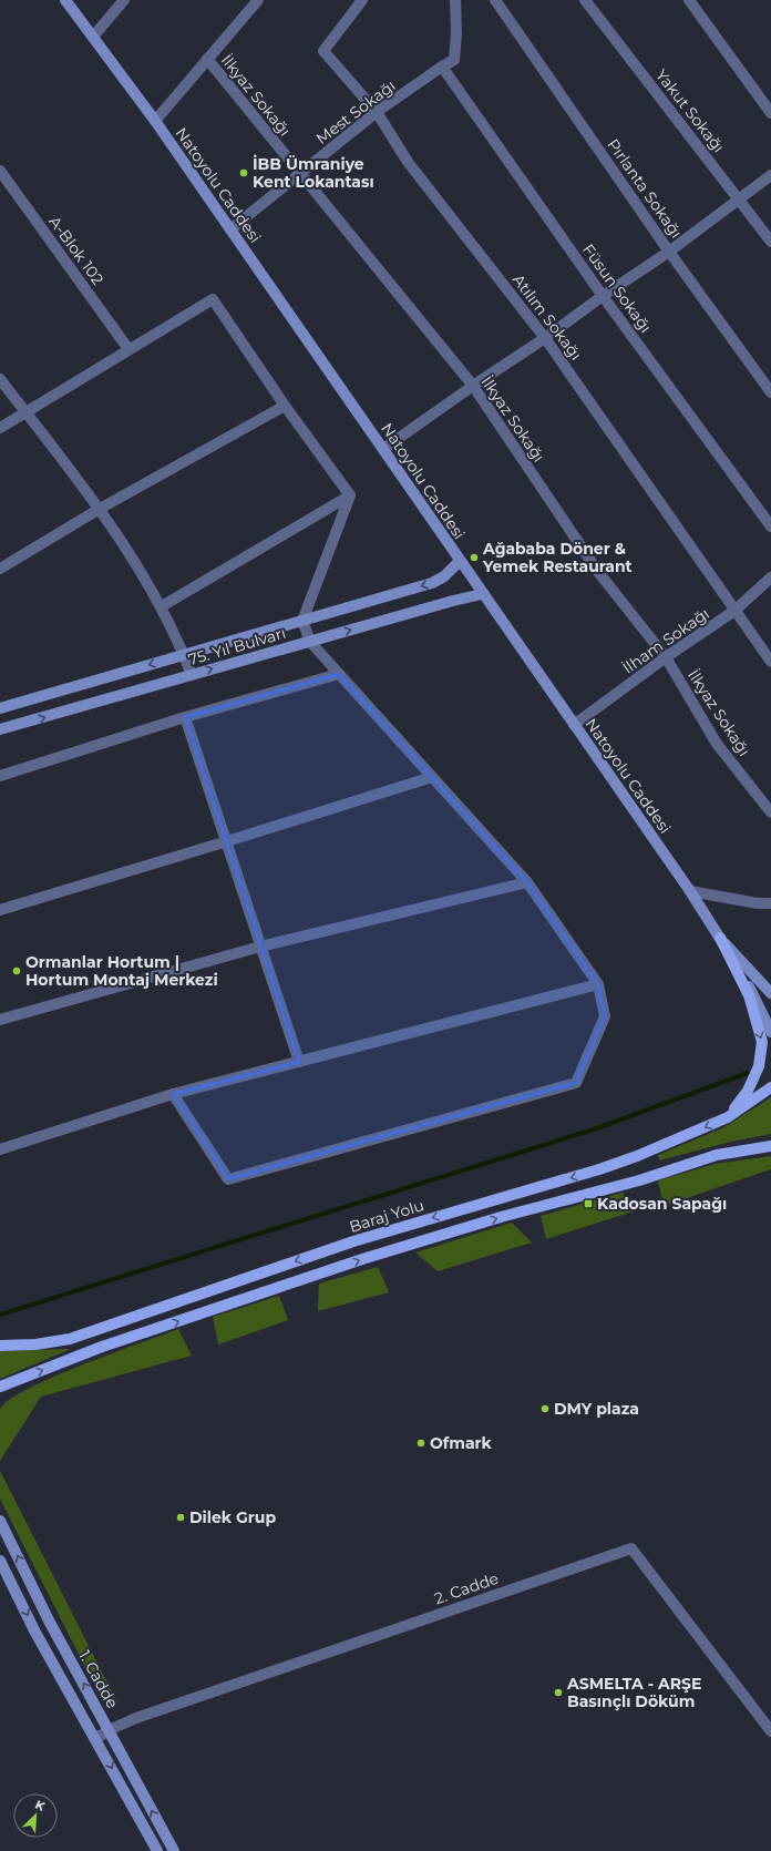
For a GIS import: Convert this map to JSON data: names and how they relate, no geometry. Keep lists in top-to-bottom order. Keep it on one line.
{"streets":{"main road":["Baraj Yolu"],"street":["İlkyaz Sokağı","Yakut Sokağı","Mest Sokağı","Natoyolu Caddesi","Pırlanta Sokağı","A-Blok 102","Füsun Sokağı","Atılım Sokağı","İlham Sokağı","75. Yıl Bulvarı","2. Cadde","1. Cadde"]},"crossings":[["İlkyaz Sokağı","Mest Sokağı"],["İlkyaz Sokağı","Natoyolu Caddesi"],["İlkyaz Sokağı","İlham Sokağı"],["Mest Sokağı","Natoyolu Caddesi"],["Mest Sokağı","Füsun Sokağı"],["Mest Sokağı","Atılım Sokağı"],["Natoyolu Caddesi","İlham Sokağı"],["Natoyolu Caddesi","75. Yıl Bulvarı"],["Atılım Sokağı","İlham Sokağı"],["2. Cadde","1. Cadde"]],"places":{"other":["İBB Ümraniye Kent Lokantası","Ağababa Döner & Yemek Restaurant","Ormanlar Hortum | Hortum Montaj Merkezi","DMY plaza","Ofmark","Dilek Grup","ASMELTA - ARŞE Basınçlı Döküm"],"transit":["Kadosan Sapağı"]},"north":"top right"}
